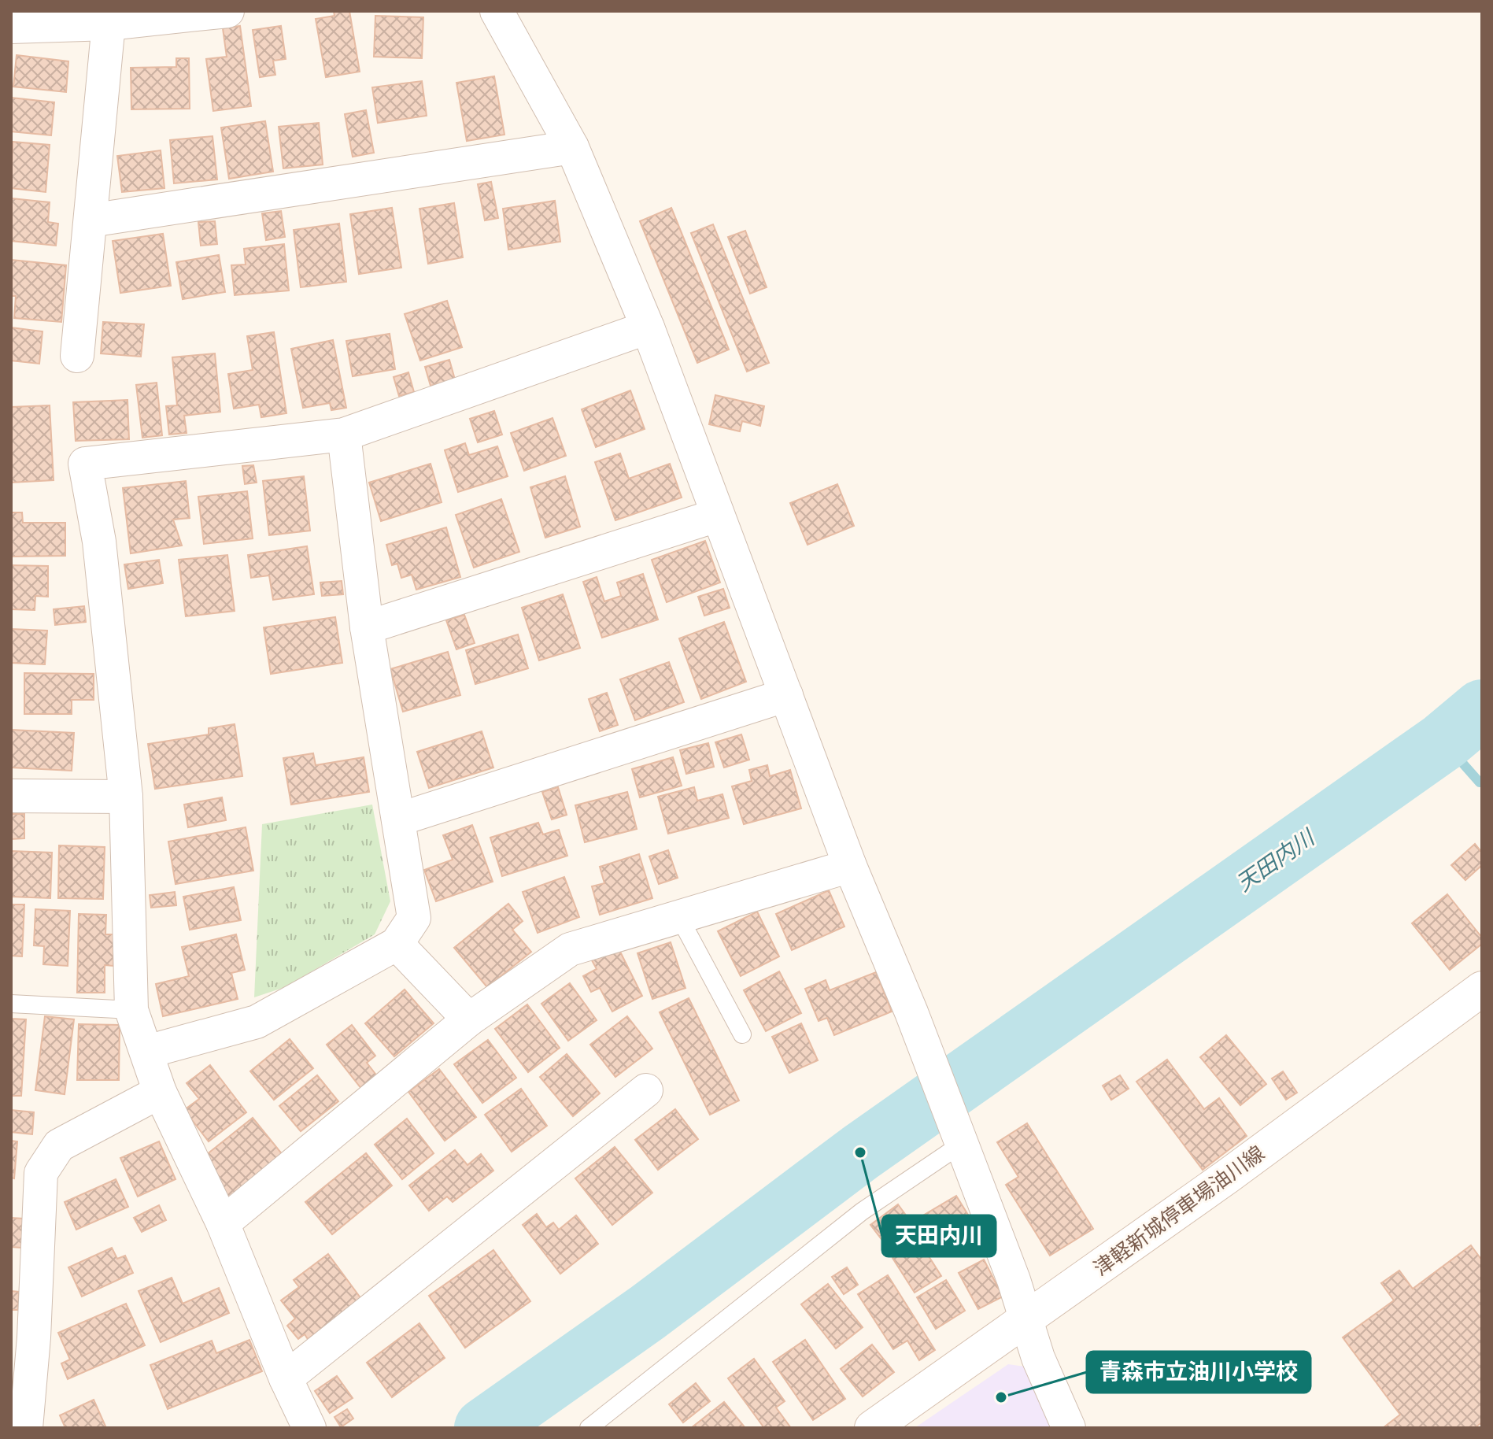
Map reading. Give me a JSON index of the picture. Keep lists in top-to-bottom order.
{
  "streets": {
    "main road": ["津軽新城停車場油川線"]
  },
  "water": ["天田内川"],
  "places": ["天田内川", "青森市立油川小学校"]
}
